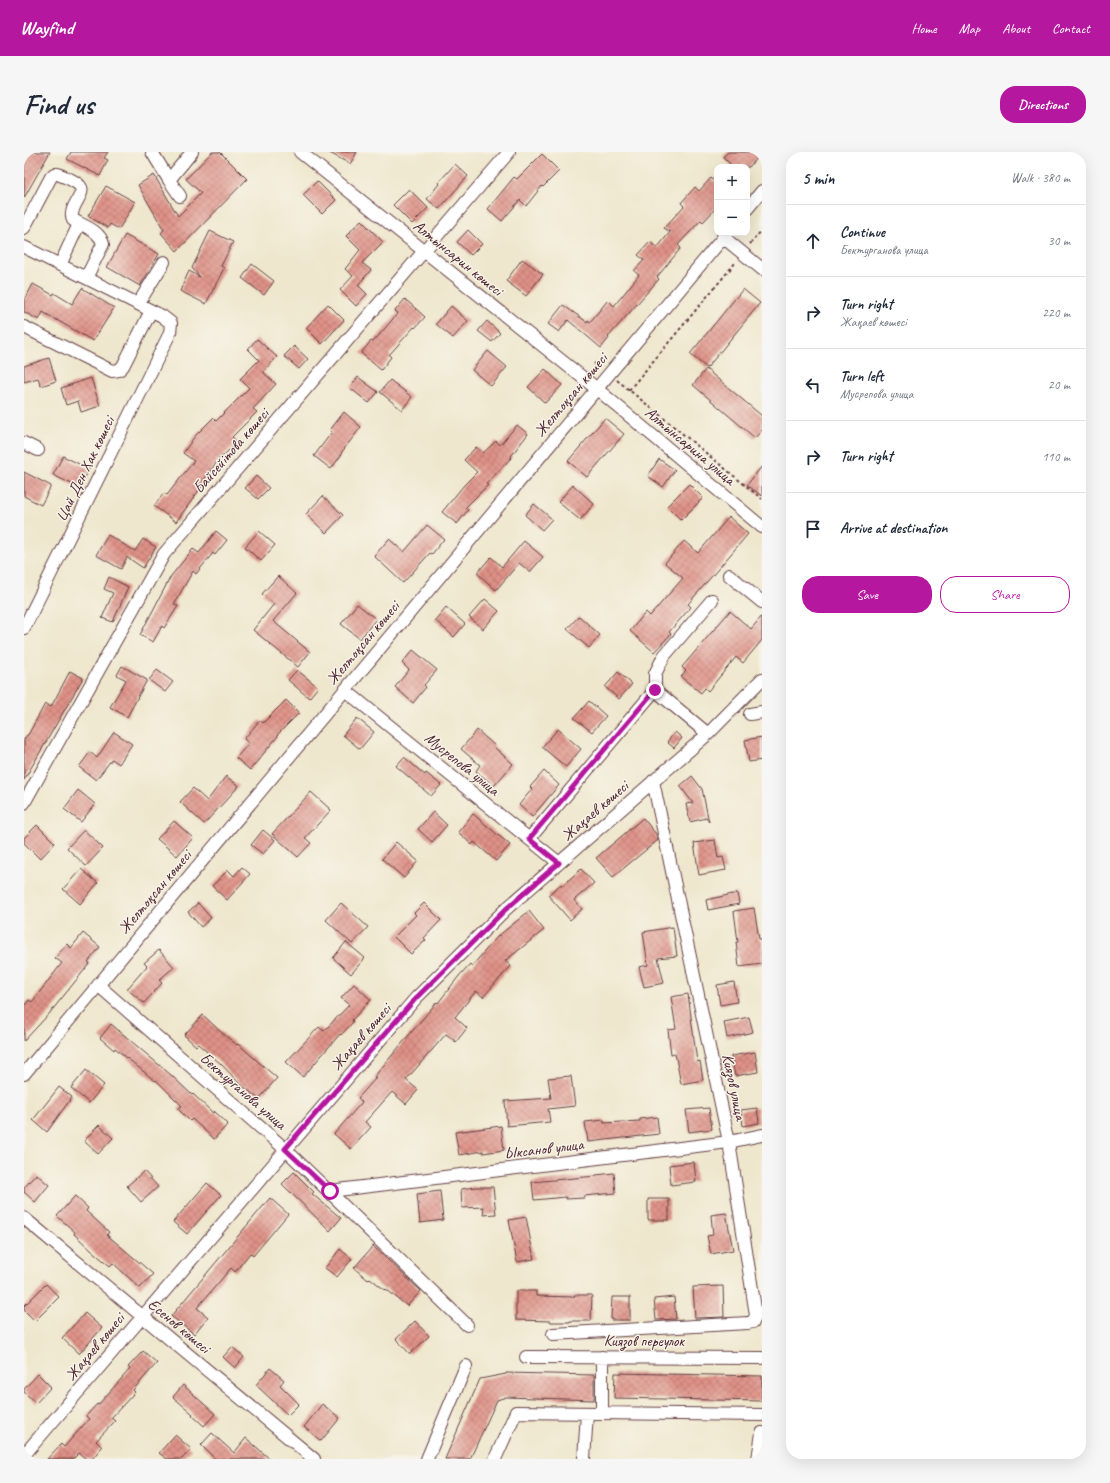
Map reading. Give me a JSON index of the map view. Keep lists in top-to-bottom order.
{
  "streets": {
    "street": [
      "Алтынсарин көшесі",
      "Желтоқсан көшесі",
      "Алтынсарина улица",
      "Байсейітова көшесі",
      "Цай Ден Хак көшесі",
      "Мусрепова улица",
      "Жақаев көшесі",
      "Киязов улица",
      "Бектурганова улица",
      "Ыксанов улица",
      "Есенов көшесі",
      "Киязов переулок"
    ]
  },
  "crossings": [
    ["Алтынсарин көшесі", "Желтоқсан көшесі"],
    ["Алтынсарин көшесі", "Алтынсарина улица"],
    ["Алтынсарин көшесі", "Байсейітова көшесі"],
    ["Желтоқсан көшесі", "Алтынсарина улица"],
    ["Желтоқсан көшесі", "Мусрепова улица"],
    ["Желтоқсан көшесі", "Бектурганова улица"],
    ["Мусрепова улица", "Жақаев көшесі"],
    ["Жақаев көшесі", "Киязов улица"],
    ["Жақаев көшесі", "Бектурганова улица"],
    ["Жақаев көшесі", "Есенов көшесі"],
    ["Киязов улица", "Ыксанов улица"],
    ["Бектурганова улица", "Ыксанов улица"]
  ],
  "page": {
    "header": "Wayfind",
    "nav": [
      "Home",
      "Map",
      "About",
      "Contact"
    ],
    "buttons": [
      "Directions",
      ["Save", "Share"]
    ],
    "title": "Find us",
    "heading": ["5 min", "Walk · 380 m"],
    "map_buttons": ["+", "−"],
    "list": [
      ["Continue", "Бектурганова улица", "30 m"],
      ["Turn right", "Жақаев көшесі", "220 m"],
      ["Turn left", "Мусрепова улица", "20 m"],
      ["Turn right", "110 m"],
      "Arrive at destination"
    ]
  }
}
